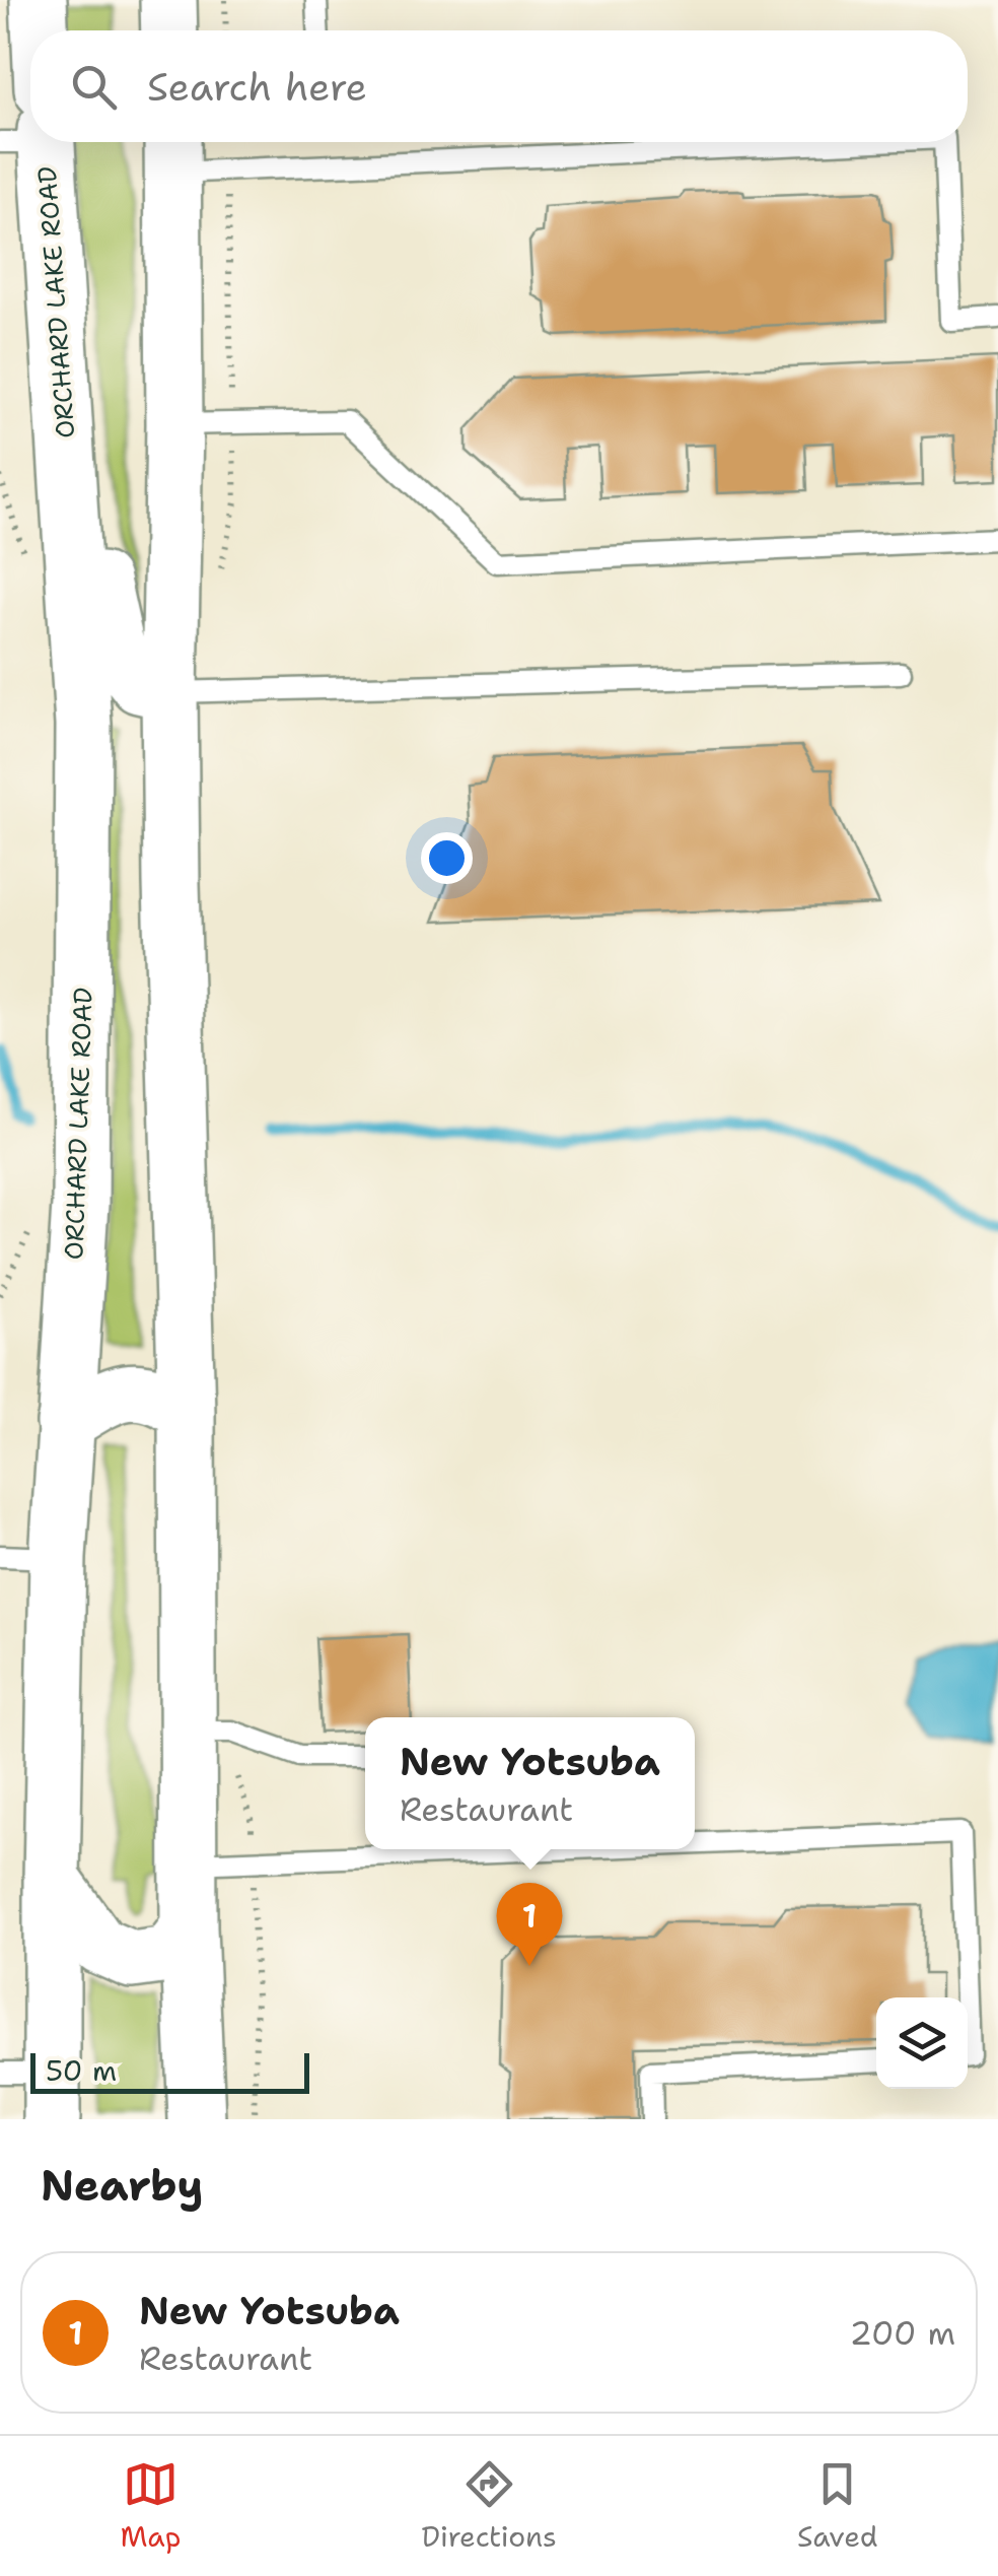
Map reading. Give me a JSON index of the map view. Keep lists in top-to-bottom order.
{
  "streets": {
    "main road": ["ORCHARD LAKE ROAD"]
  },
  "scale_bar": "50 m",
  "page": {
    "search": "Search here",
    "popup": ["New Yotsuba", "Restaurant"],
    "pins": "1",
    "scale": "50 m",
    "heading": "Nearby",
    "list": [
      {
        "mark": "1",
        "name": "New Yotsuba",
        "note": "Restaurant",
        "value": "200 m"
      }
    ],
    "nav": ["Map", "Directions", "Saved"]
  }
}
